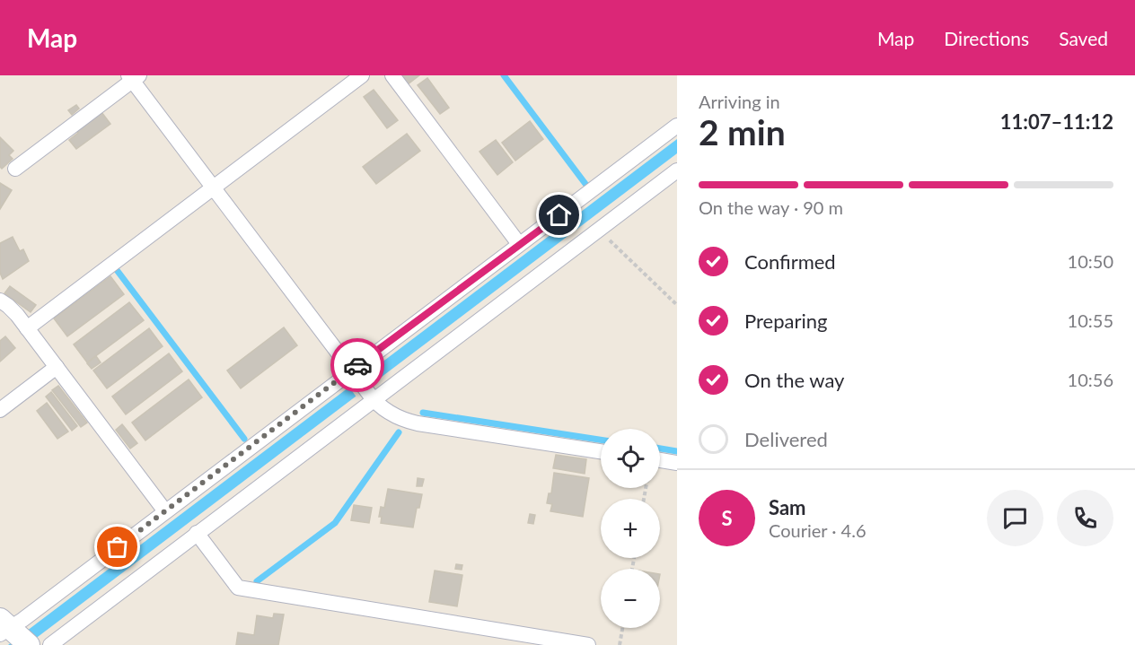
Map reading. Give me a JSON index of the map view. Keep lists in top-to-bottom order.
{
  "page": {
    "header": "Map",
    "nav": ["Map", "Directions", "Saved"],
    "heading": ["2 min", "Arriving in", "11:07–11:12"],
    "panel": ["Sam", "Courier · 4.6"],
    "bar": "On the way · 90 m",
    "list": [
      ["Confirmed", "10:50"],
      ["Preparing", "10:55"],
      ["On the way", "10:56"],
      "Delivered"
    ],
    "map_buttons": ["+", "−"],
    "round": "S"
  }
}
